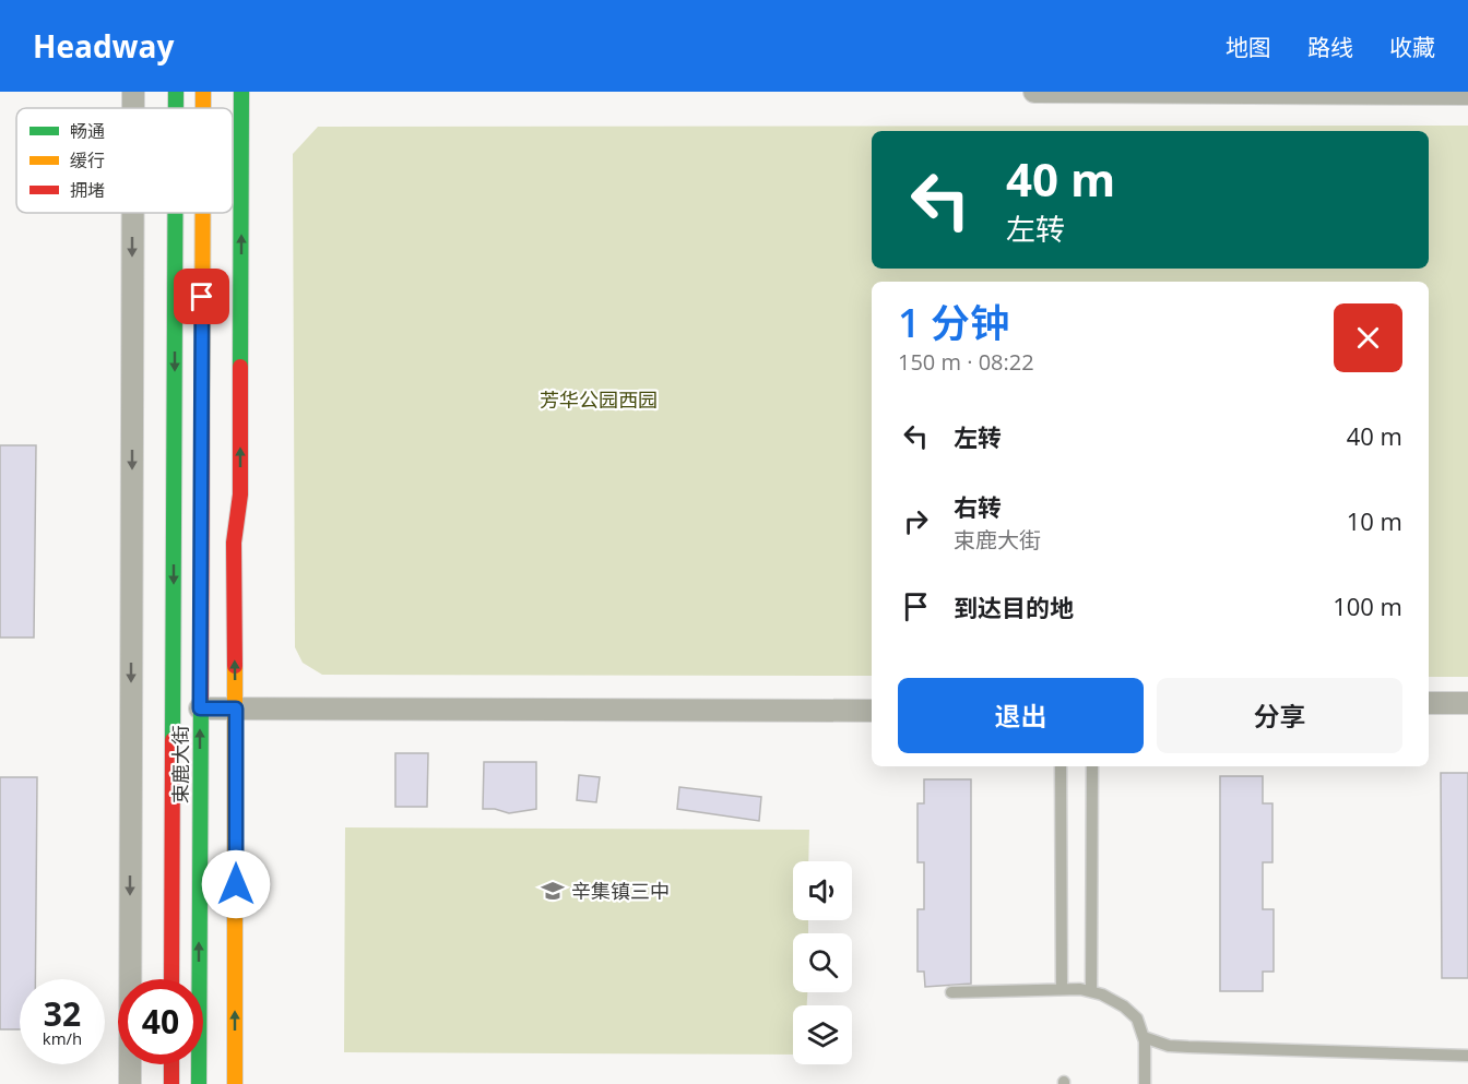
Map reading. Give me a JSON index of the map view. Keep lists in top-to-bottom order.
{
  "streets": {
    "main road": ["束鹿大街"]
  },
  "parks": ["芳华公园西园"],
  "places": {
    "school or university": ["辛集镇三中"]
  },
  "legend": ["畅通", "缓行", "拥堵"],
  "page": {
    "header": "Headway",
    "nav": ["地图", "路线", "收藏"],
    "turn": ["40 m", "左转"],
    "heading": ["1 分钟", "150 m · 08:22"],
    "list": [
      {
        "name": "左转",
        "value": "40 m"
      },
      {
        "name": "右转",
        "note": "束鹿大街",
        "value": "10 m"
      },
      {
        "name": "到达目的地",
        "value": "100 m"
      }
    ],
    "buttons": ["退出", "分享"],
    "speed": "32 km/h",
    "limit": "40"
  }
}
